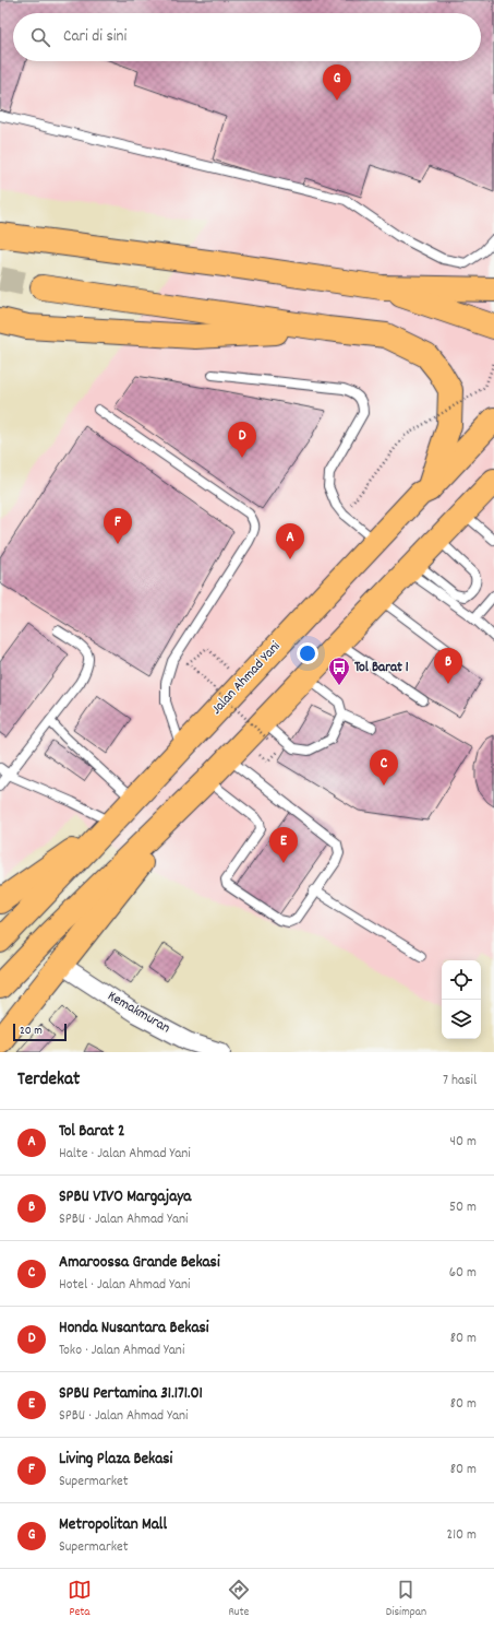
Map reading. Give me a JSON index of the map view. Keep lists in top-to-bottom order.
{
  "streets": {
    "highway": ["Jalan Ahmad Yani"],
    "street": ["Kemakmuran"]
  },
  "places": {
    "bus stop": ["Tol Barat 1"]
  },
  "scale_bar": "20 m",
  "page": {
    "search": "Cari di sini",
    "pins": [
      "G",
      "D",
      "F",
      "A",
      "B",
      "C",
      "E"
    ],
    "scale": "20 m",
    "heading": ["Terdekat", "7 hasil"],
    "list": [
      {
        "mark": "A",
        "name": "Tol Barat 2",
        "note": "Halte · Jalan Ahmad Yani",
        "value": "40 m"
      },
      {
        "mark": "B",
        "name": "SPBU VIVO Margajaya",
        "note": "SPBU · Jalan Ahmad Yani",
        "value": "50 m"
      },
      {
        "mark": "C",
        "name": "Amaroossa Grande Bekasi",
        "note": "Hotel · Jalan Ahmad Yani",
        "value": "60 m"
      },
      {
        "mark": "D",
        "name": "Honda Nusantara Bekasi",
        "note": "Toko · Jalan Ahmad Yani",
        "value": "80 m"
      },
      {
        "mark": "E",
        "name": "SPBU Pertamina 31.171.01",
        "note": "SPBU · Jalan Ahmad Yani",
        "value": "80 m"
      },
      {
        "mark": "F",
        "name": "Living Plaza Bekasi",
        "note": "Supermarket",
        "value": "80 m"
      },
      {
        "mark": "G",
        "name": "Metropolitan Mall",
        "note": "Supermarket",
        "value": "210 m"
      }
    ],
    "nav": ["Peta", "Rute", "Disimpan"]
  }
}
